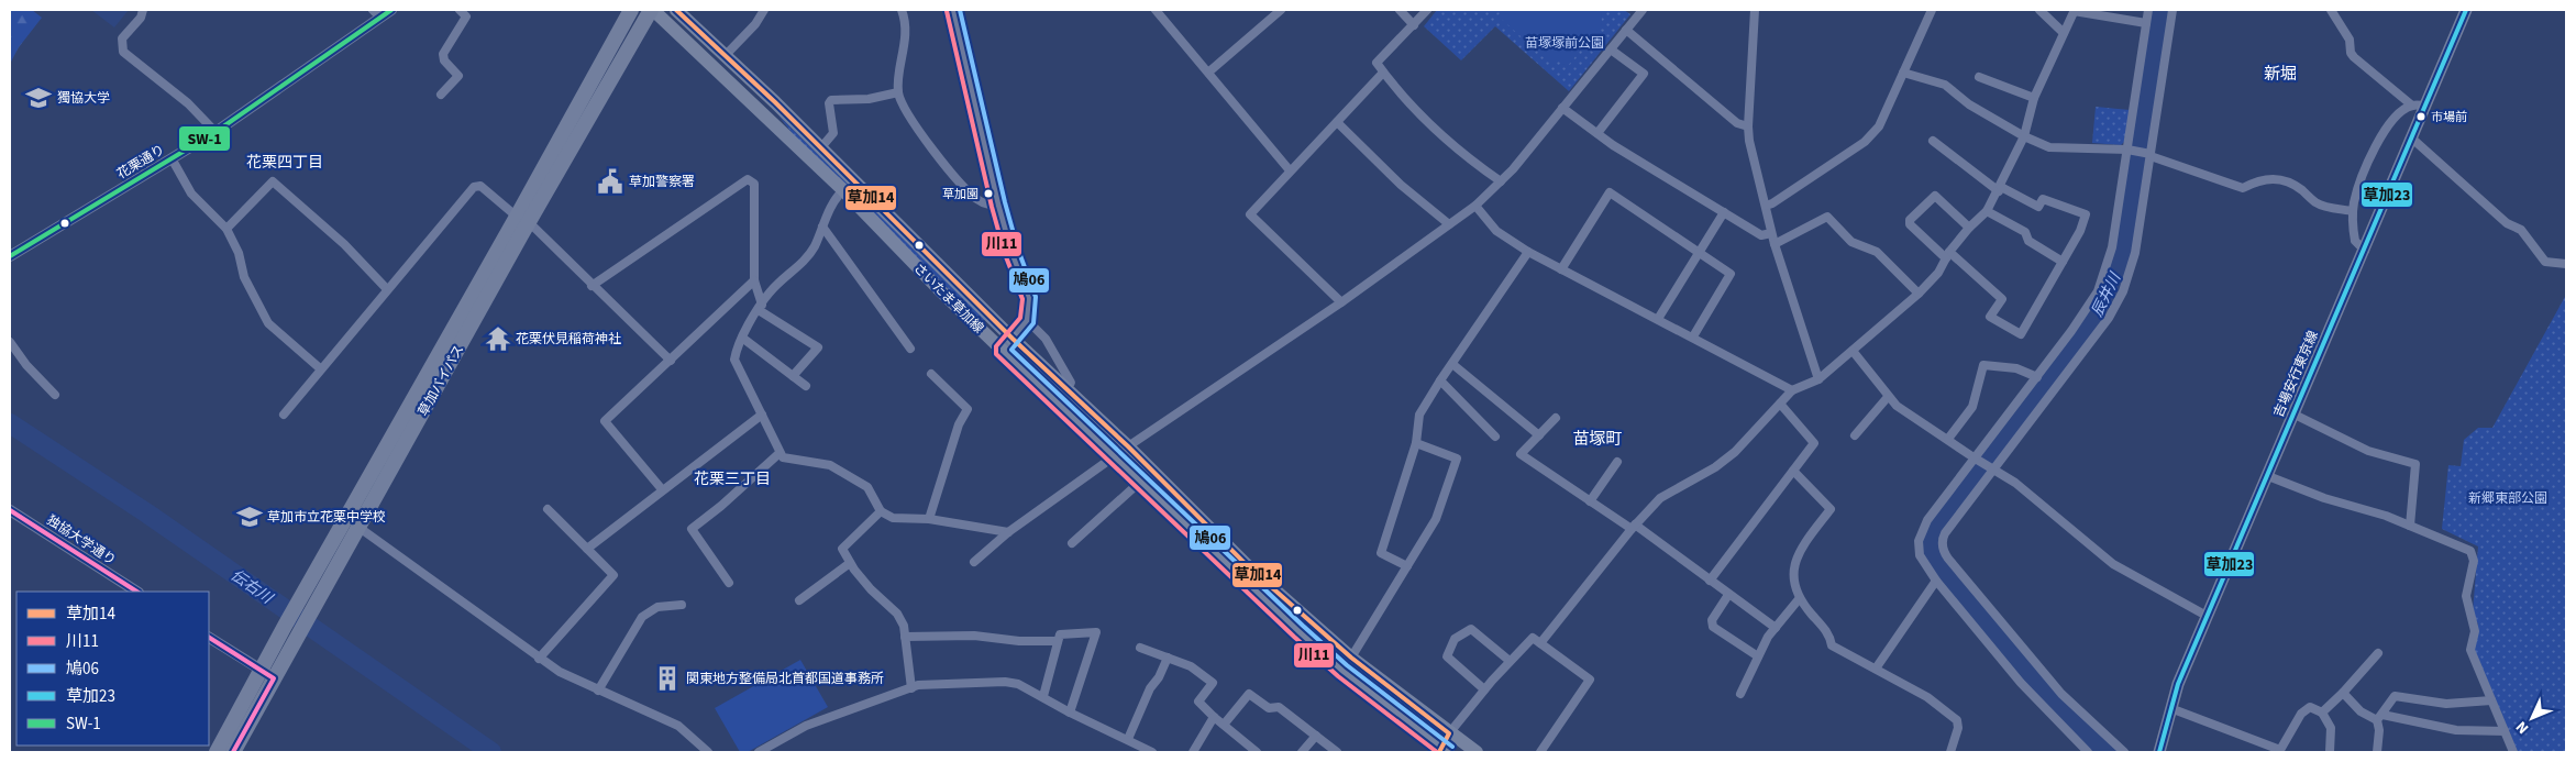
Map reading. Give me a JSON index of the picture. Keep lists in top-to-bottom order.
{
  "streets": {
    "highway": ["草加バイパス"],
    "main road": ["さいたま草加線", "吉場安行東京線"],
    "street": ["花栗通り", "独協大学通り"]
  },
  "crossings": [
    ["さいたま草加線", "草加バイパス"]
  ],
  "districts": [
    "新堀",
    "花栗四丁目",
    "苗塚町",
    "花栗三丁目"
  ],
  "water": ["辰井川", "伝右川"],
  "parks": ["苗塚塚前公園", "新郷東部公園"],
  "places": {
    "school or university": ["獨協大学", "草加市立花栗中学校"],
    "other": ["市場前", "草加園"],
    "public building": ["草加警察署"],
    "temple": ["花栗伏見稲荷神社"],
    "building": ["関東地方整備局北首都国道事務所"]
  },
  "lines": [
    "transit line 草加14",
    "transit line 鳩06",
    "transit line 草加23",
    "transit line SW-1",
    "transit line 川11"
  ],
  "legend": [
    "草加14",
    "川11",
    "鳩06",
    "草加23",
    "SW-1"
  ],
  "north": "bottom left"
}
